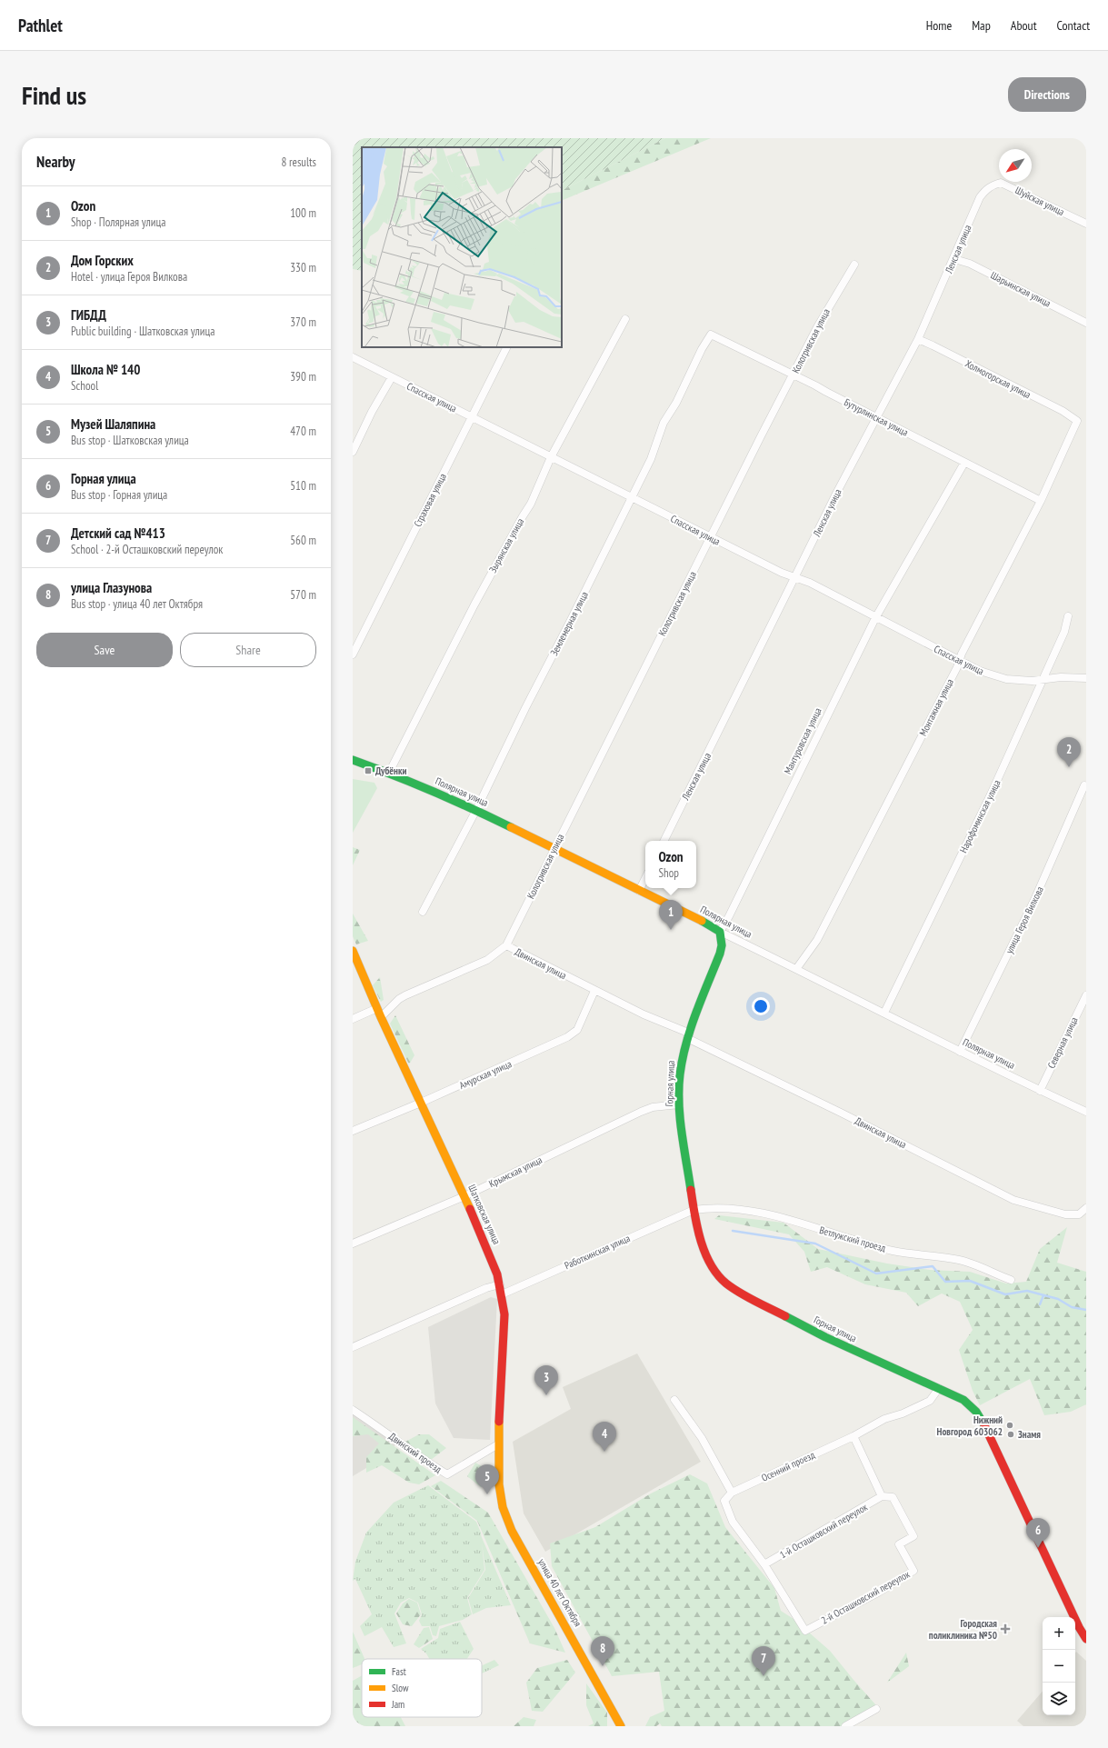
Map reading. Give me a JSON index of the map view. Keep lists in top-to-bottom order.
{
  "streets": {
    "main road": [
      "Полярная улица",
      "Горная улица",
      "Шатковская улица",
      "улица 40 лет Октября"
    ],
    "street": [
      "Шуйская улица",
      "Ленская улица",
      "Шарьинская улица",
      "Кологривская улица",
      "Холмогорская улица",
      "Спасская улица",
      "Бутурлинская улица",
      "Страховая улица",
      "Зырянская улица",
      "Землемерная улица",
      "Монтажная улица",
      "Мантуровская улица",
      "Нарофоминская улица",
      "улица Героя Вилкова",
      "Двинская улица",
      "Северная улица",
      "Амурская улица",
      "Крымская улица",
      "Ветлужский проезд",
      "Работкинская улица",
      "Двинский проезд",
      "Осенний проезд",
      "1-й Осташковский переулок",
      "2-й Осташковский переулок"
    ]
  },
  "crossings": [
    ["Шуйская улица", "Ленская улица"],
    ["Ленская улица", "Шарьинская улица"],
    ["Ленская улица", "Холмогорская улица"],
    ["Ленская улица", "Спасская улица"],
    ["Ленская улица", "Бутурлинская улица"],
    ["Кологривская улица", "Спасская улица"],
    ["Кологривская улица", "Бутурлинская улица"],
    ["Кологривская улица", "Полярная улица"],
    ["Кологривская улица", "Двинская улица"],
    ["Холмогорская улица", "Монтажная улица"],
    ["Спасская улица", "Страховая улица"],
    ["Спасская улица", "Зырянская улица"],
    ["Спасская улица", "Землемерная улица"],
    ["Спасская улица", "Монтажная улица"],
    ["Спасская улица", "Мантуровская улица"],
    ["Спасская улица", "Нарофоминская улица"],
    ["Бутурлинская улица", "Землемерная улица"],
    ["Бутурлинская улица", "Монтажная улица"],
    ["Бутурлинская улица", "Мантуровская улица"],
    ["Зырянская улица", "Полярная улица"],
    ["Землемерная улица", "Полярная улица"],
    ["Монтажная улица", "Полярная улица"],
    ["Мантуровская улица", "Полярная улица"],
    ["Полярная улица", "Нарофоминская улица"],
    ["Полярная улица", "улица Героя Вилкова"],
    ["Полярная улица", "Северная улица"],
    ["Двинская улица", "Амурская улица"],
    ["Двинская улица", "Горная улица"],
    ["Двинская улица", "Шатковская улица"],
    ["Амурская улица", "Шатковская улица"],
    ["Горная улица", "Крымская улица"],
    ["Горная улица", "Ветлужский проезд"],
    ["Горная улица", "Работкинская улица"],
    ["Горная улица", "Осенний проезд"],
    ["Крымская улица", "Шатковская улица"],
    ["Шатковская улица", "Работкинская улица"],
    ["Шатковская улица", "Двинский проезд"],
    ["Шатковская улица", "улица 40 лет Октября"],
    ["Ветлужский проезд", "Работкинская улица"],
    ["1-й Осташковский переулок", "2-й Осташковский переулок"]
  ],
  "places": {
    "transit": ["Дубёнки"],
    "other": ["Нижний Новгород 603062", "Знамя"],
    "health": ["Городская поликлиника №50"]
  },
  "legend": ["Fast", "Slow", "Jam"],
  "north": "bottom left",
  "page": {
    "header": "Pathlet",
    "nav": [
      "Home",
      "Map",
      "About",
      "Contact"
    ],
    "buttons": [
      "Directions",
      ["Save", "Share"]
    ],
    "title": "Find us",
    "heading": ["Nearby", "8 results"],
    "list": [
      {
        "mark": "1",
        "name": "Ozon",
        "note": "Shop · Полярная улица",
        "value": "100 m"
      },
      {
        "mark": "2",
        "name": "Дом Горских",
        "note": "Hotel · улица Героя Вилкова",
        "value": "330 m"
      },
      {
        "mark": "3",
        "name": "ГИБДД",
        "note": "Public building · Шатковская улица",
        "value": "370 m"
      },
      {
        "mark": "4",
        "name": "Школа № 140",
        "note": "School",
        "value": "390 m"
      },
      {
        "mark": "5",
        "name": "Музей Шаляпина",
        "note": "Bus stop · Шатковская улица",
        "value": "470 m"
      },
      {
        "mark": "6",
        "name": "Горная улица",
        "note": "Bus stop · Горная улица",
        "value": "510 m"
      },
      {
        "mark": "7",
        "name": "Детский сад №413",
        "note": "School · 2-й Осташковский переулок",
        "value": "560 m"
      },
      {
        "mark": "8",
        "name": "улица Глазунова",
        "note": "Bus stop · улица 40 лет Октября",
        "value": "570 m"
      }
    ],
    "pins": [
      "2",
      "1",
      "3",
      "4",
      "5",
      "6",
      "8",
      "7"
    ],
    "popup": ["Ozon", "Shop"],
    "map_buttons": ["+", "−"]
  }
}
